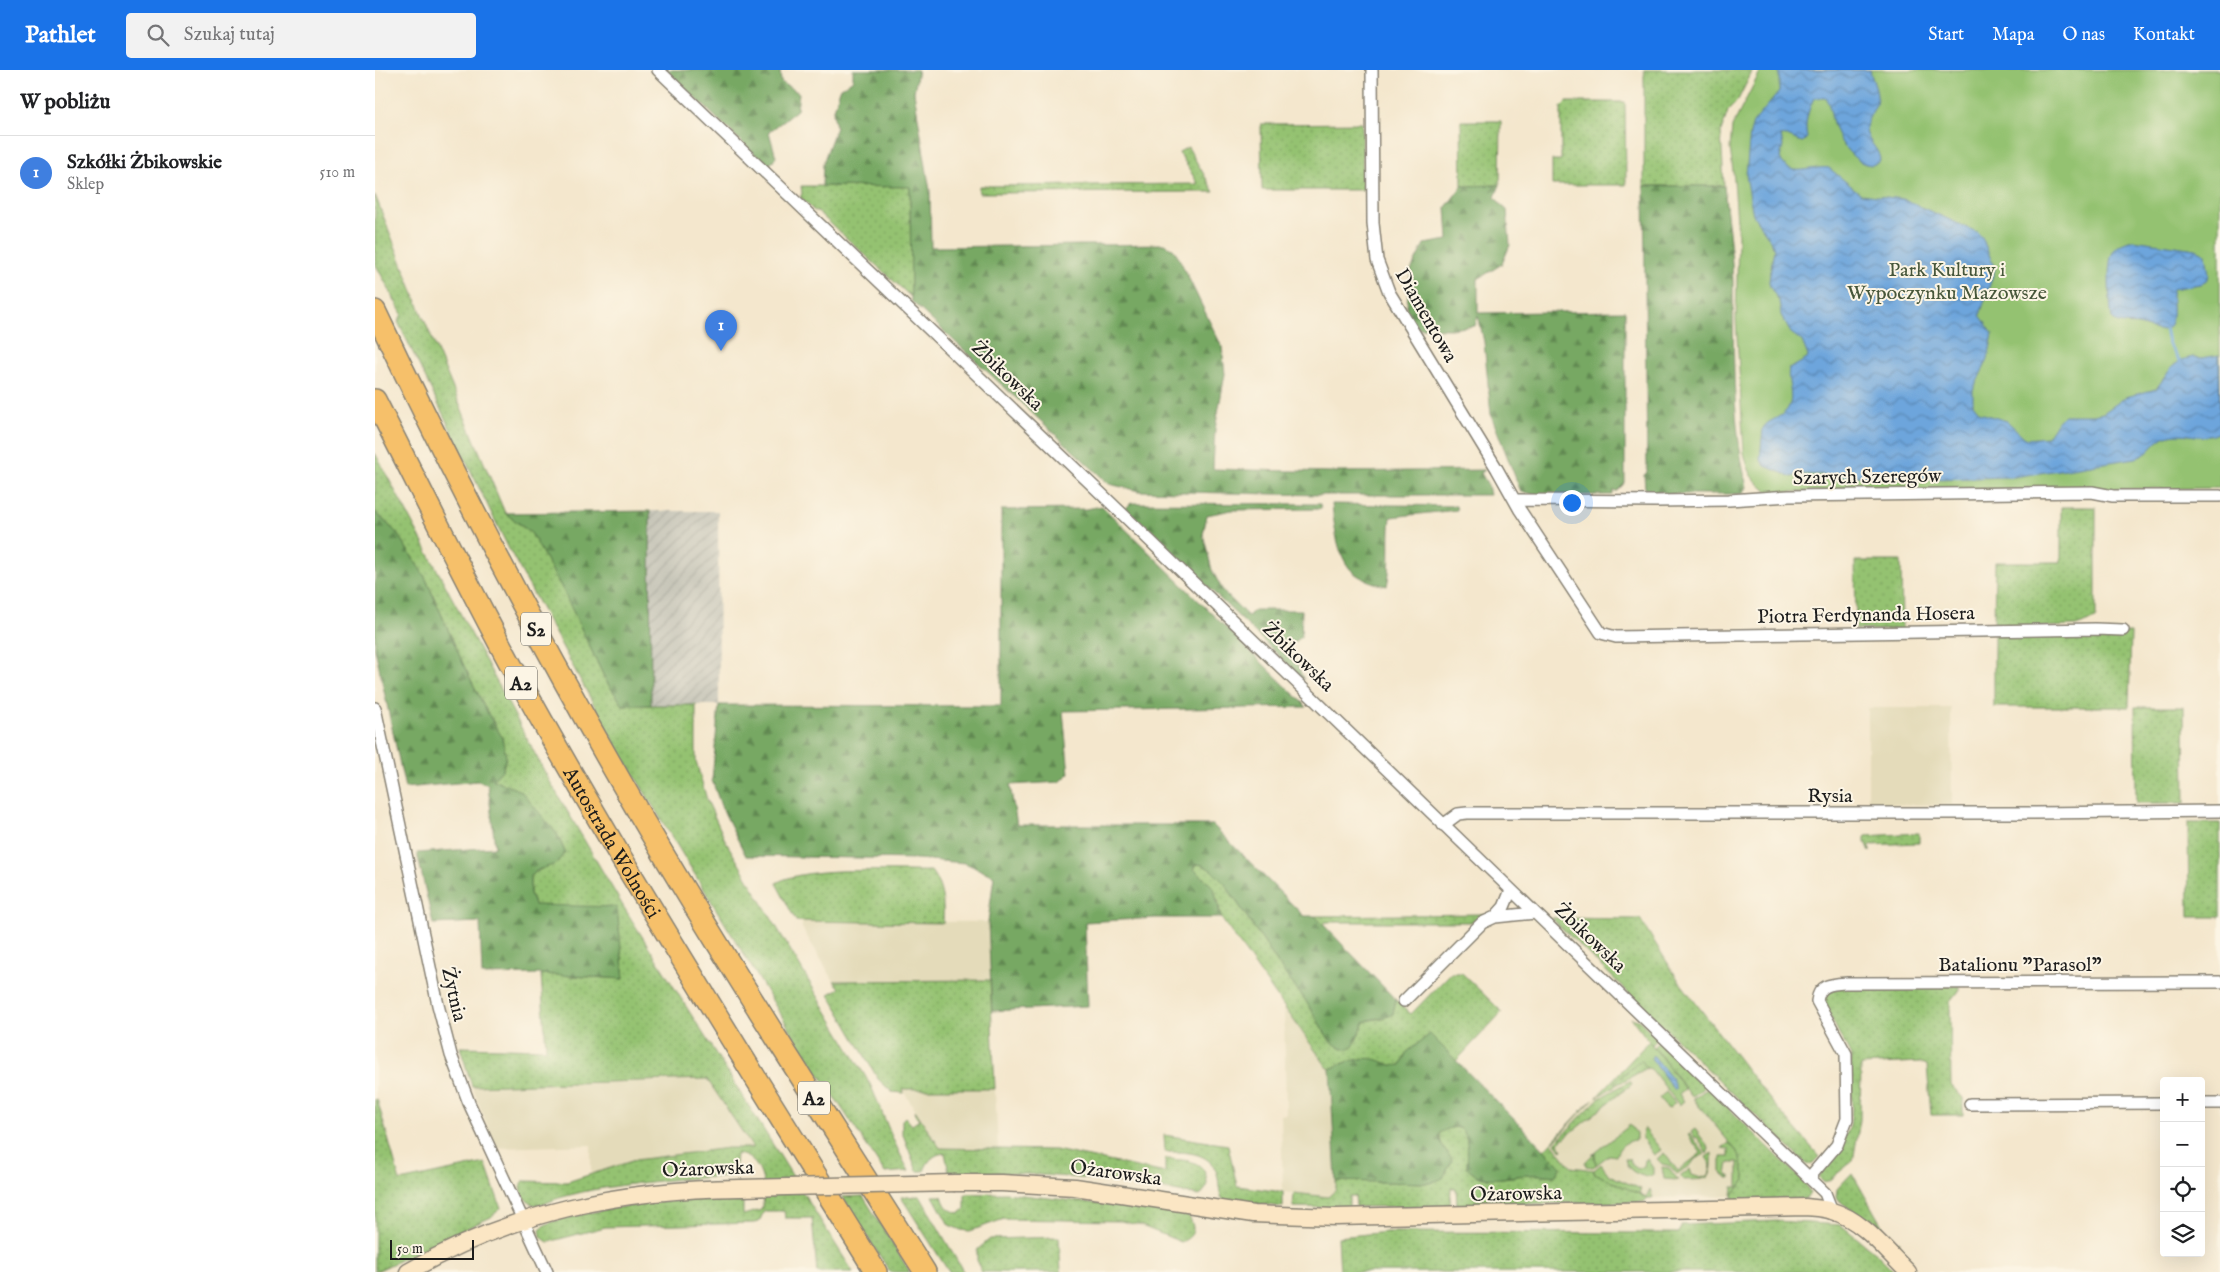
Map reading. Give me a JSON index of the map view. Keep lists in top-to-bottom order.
{
  "streets": {
    "highway": ["S2", "A2", "Autostrada Wolności"],
    "main road": ["Ożarowska"],
    "street": [
      "Diamentowa",
      "Żbikowska",
      "Szarych Szeregów",
      "Piotra Ferdynanda Hosera",
      "Rysia",
      "Batalionu \"Parasol\"",
      "Żytnia"
    ]
  },
  "crossings": [
    ["Diamentowa", "Szarych Szeregów"],
    ["Diamentowa", "Piotra Ferdynanda Hosera"],
    ["Żbikowska", "Rysia"],
    ["Żbikowska", "Batalionu \"Parasol\""],
    ["Żbikowska", "Ożarowska"],
    ["S2", "A2"],
    ["Żytnia", "Ożarowska"]
  ],
  "parks": ["Park Kultury i Wypoczynku Mazowsze"],
  "scale_bar": "50 m",
  "page": {
    "header": "Pathlet",
    "search": "Szukaj tutaj",
    "nav": [
      "Start",
      "Mapa",
      "O nas",
      "Kontakt"
    ],
    "heading": "W pobliżu",
    "list": [
      {
        "mark": "1",
        "name": "Szkółki Żbikowskie",
        "note": "Sklep",
        "value": "510 m"
      }
    ],
    "pins": "1",
    "map_buttons": ["+", "−"],
    "scale": "50 m"
  }
}
